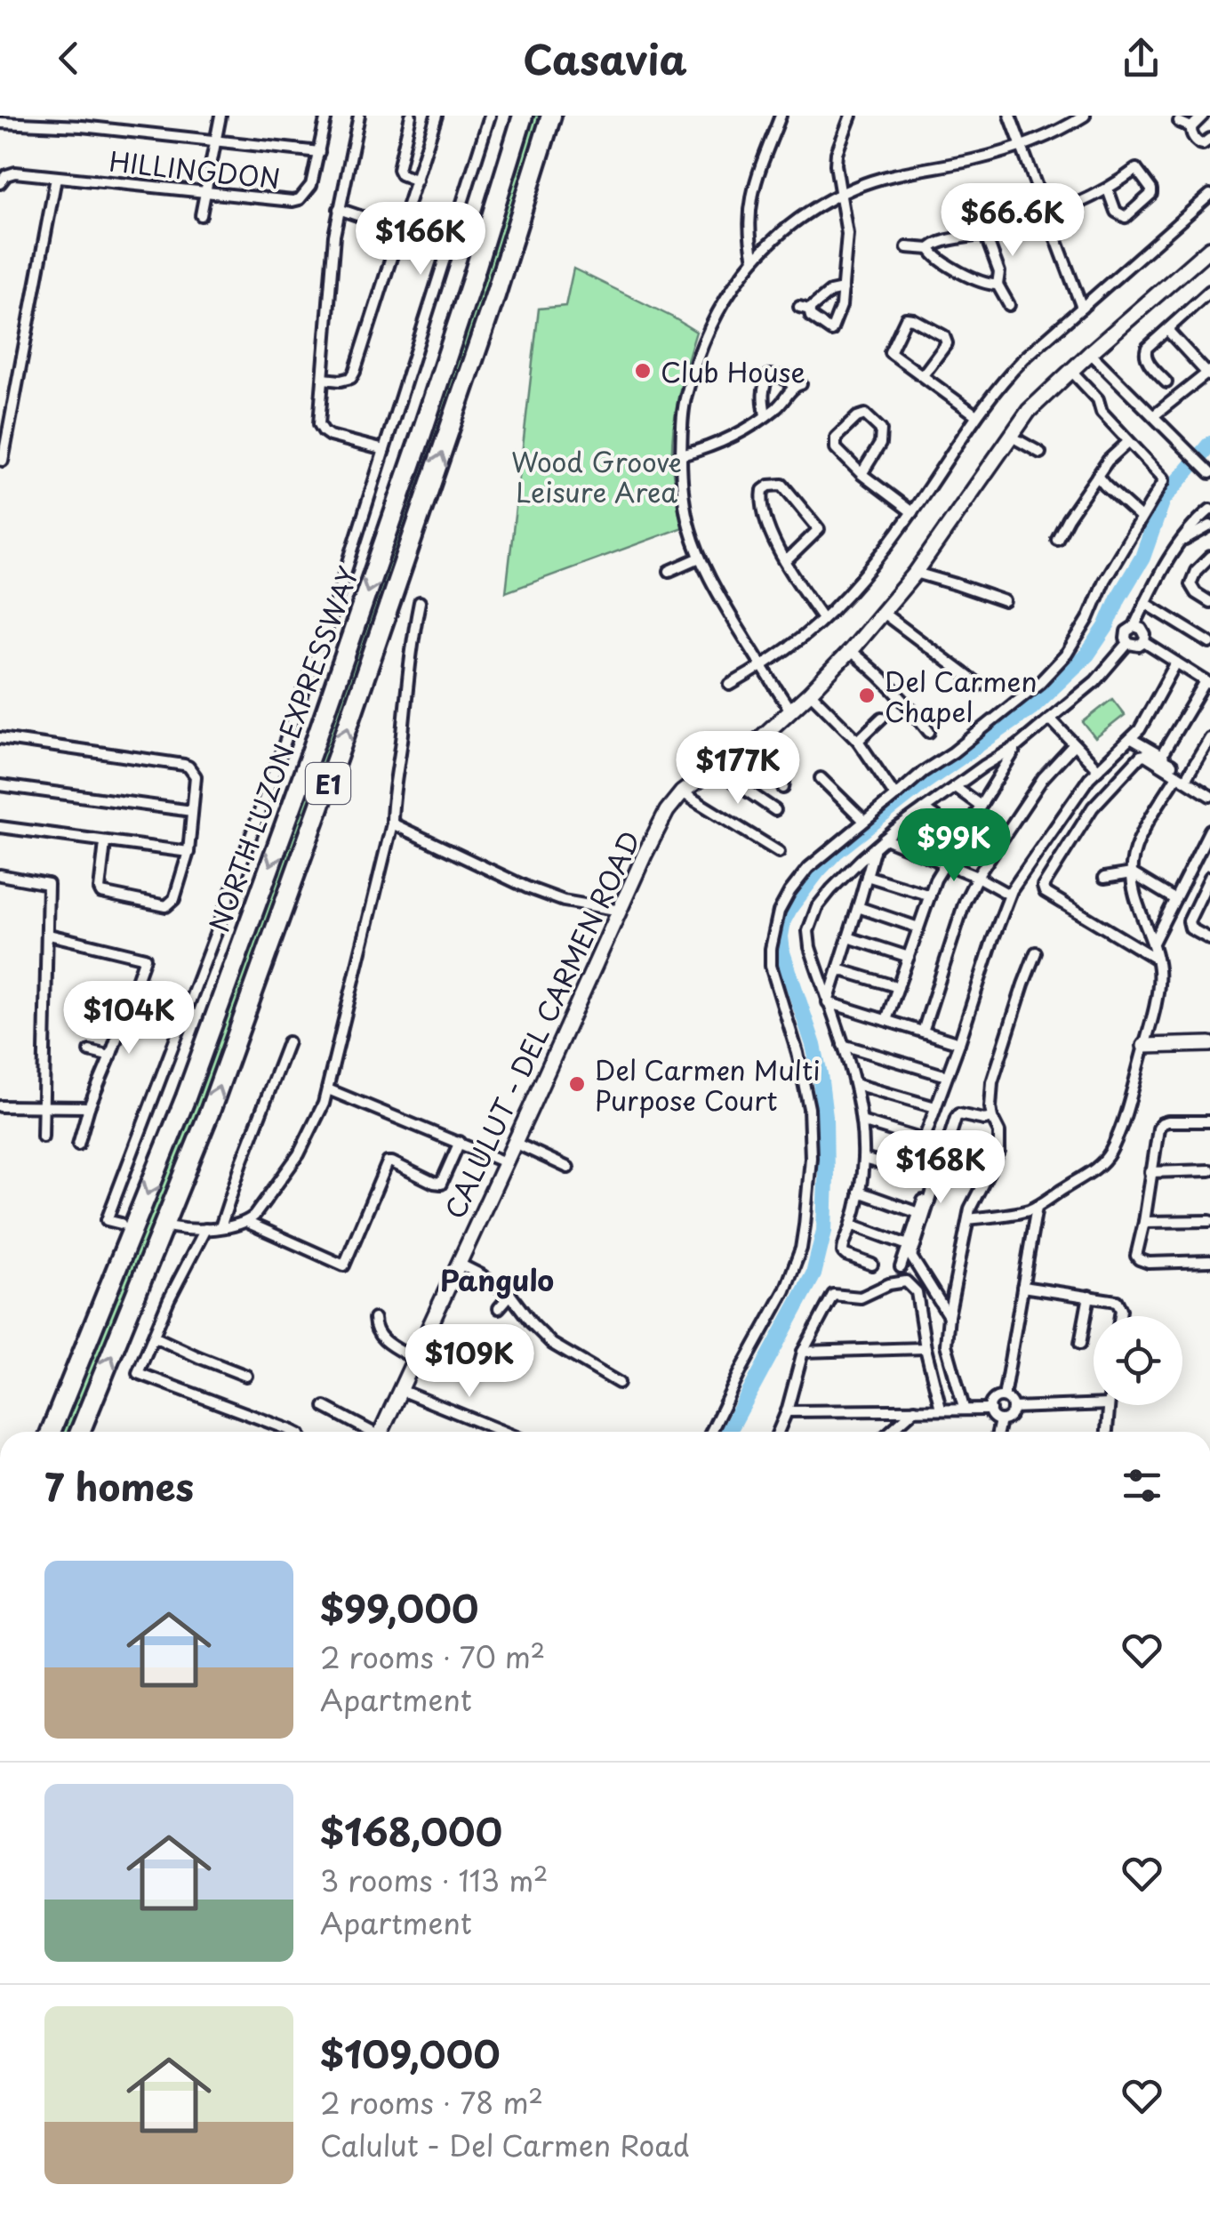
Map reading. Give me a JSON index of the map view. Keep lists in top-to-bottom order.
{
  "streets": {
    "highway": ["NORTH LUZON EXPRESSWAY", "E1"],
    "main road": ["CALULUT - DEL CARMEN ROAD"],
    "street": ["HILLINGDON"]
  },
  "districts": ["Pangulo"],
  "parks": ["Wood Groove Leisure Area"],
  "places": ["Club House", "Del Carmen Chapel", "Del Carmen Multi Purpose Court"],
  "page": {
    "header": "Casavia",
    "price": [
      "$66.6K",
      "$166K",
      "$177K",
      "$99K",
      "$104K",
      "$168K",
      "$109K"
    ],
    "heading": "7 homes",
    "list": [
      {
        "name": "$99,000",
        "note": "2 rooms · 70 m² · Apartment"
      },
      {
        "name": "$168,000",
        "note": "3 rooms · 113 m² · Apartment"
      },
      {
        "name": "$109,000",
        "note": "2 rooms · 78 m² · Calulut - Del Carmen Road"
      }
    ]
  }
}
